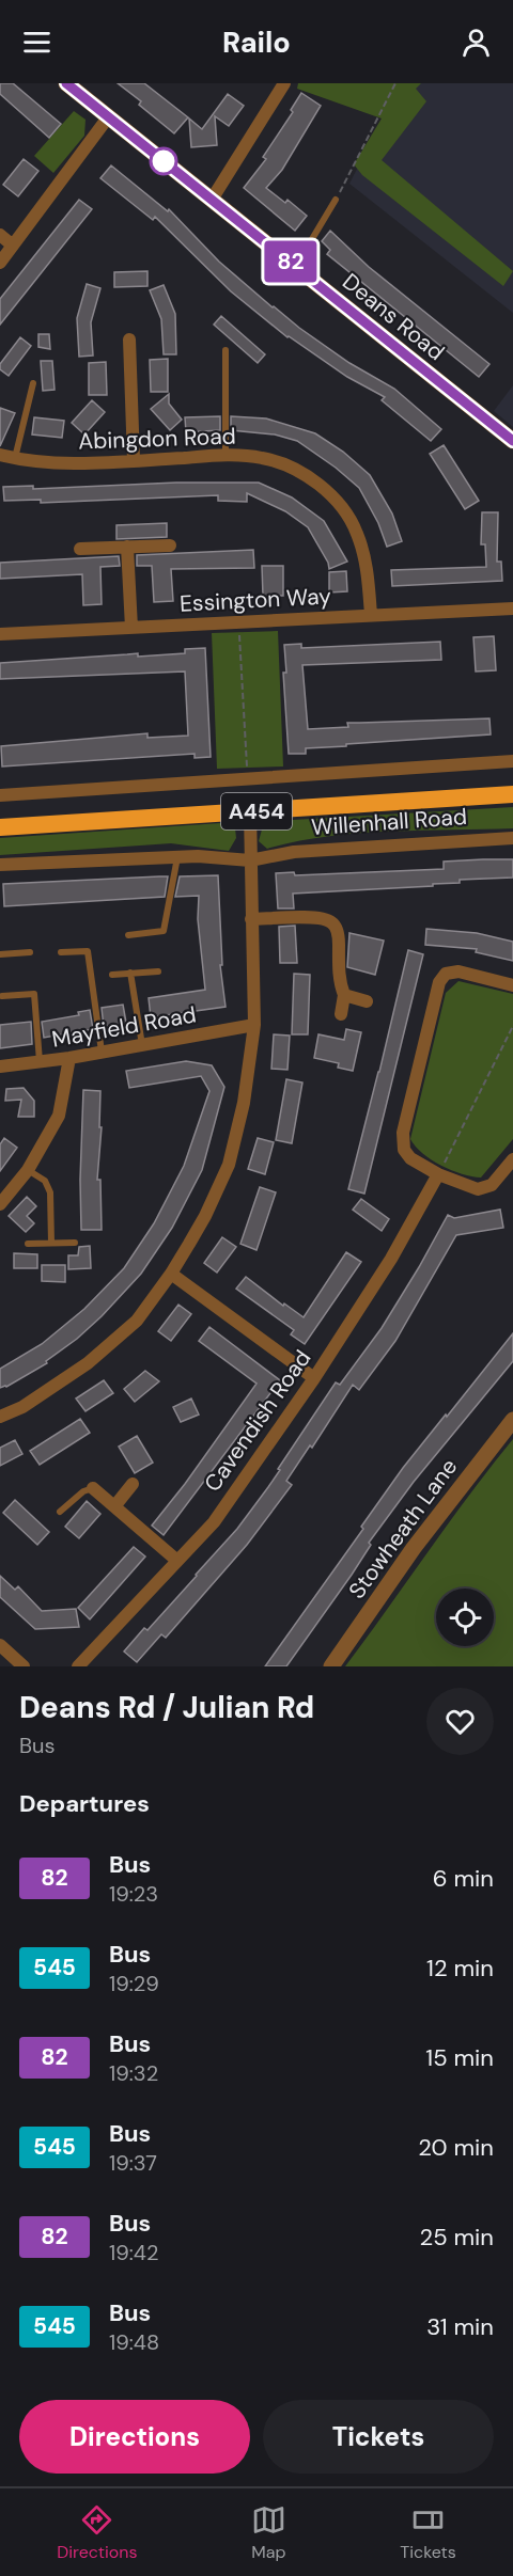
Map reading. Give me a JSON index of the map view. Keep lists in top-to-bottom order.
{
  "streets": {
    "highway": ["A454", "Willenhall Road"],
    "street": [
      "Deans Road",
      "Abingdon Road",
      "Essington Way",
      "Mayfield Road",
      "Cavendish Road",
      "Stowheath Lane"
    ]
  },
  "crossings": [
    ["Abingdon Road", "Essington Way"]
  ],
  "lines": ["bus line 82"],
  "page": {
    "header": "Railo",
    "on_map": "82",
    "heading": [
      ["Deans Rd / Julian Rd", "Bus"],
      "Departures"
    ],
    "list": [
      {
        "mark": "82",
        "name": "Bus",
        "note": "19:23",
        "value": "6 min"
      },
      {
        "mark": "545",
        "name": "Bus",
        "note": "19:29",
        "value": "12 min"
      },
      {
        "mark": "82",
        "name": "Bus",
        "note": "19:32",
        "value": "15 min"
      },
      {
        "mark": "545",
        "name": "Bus",
        "note": "19:37",
        "value": "20 min"
      },
      {
        "mark": "82",
        "name": "Bus",
        "note": "19:42",
        "value": "25 min"
      },
      {
        "mark": "545",
        "name": "Bus",
        "note": "19:48",
        "value": "31 min"
      }
    ],
    "buttons": ["Directions", "Tickets"],
    "tabs": ["Directions", "Map", "Tickets"]
  }
}
